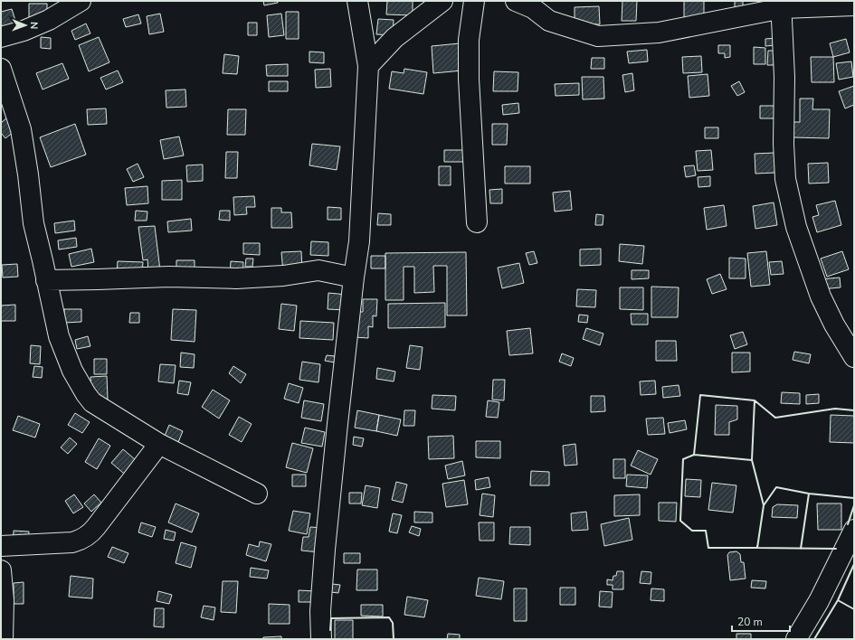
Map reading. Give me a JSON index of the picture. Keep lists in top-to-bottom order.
{
  "scale_bar": "20 m",
  "north": "right"
}
